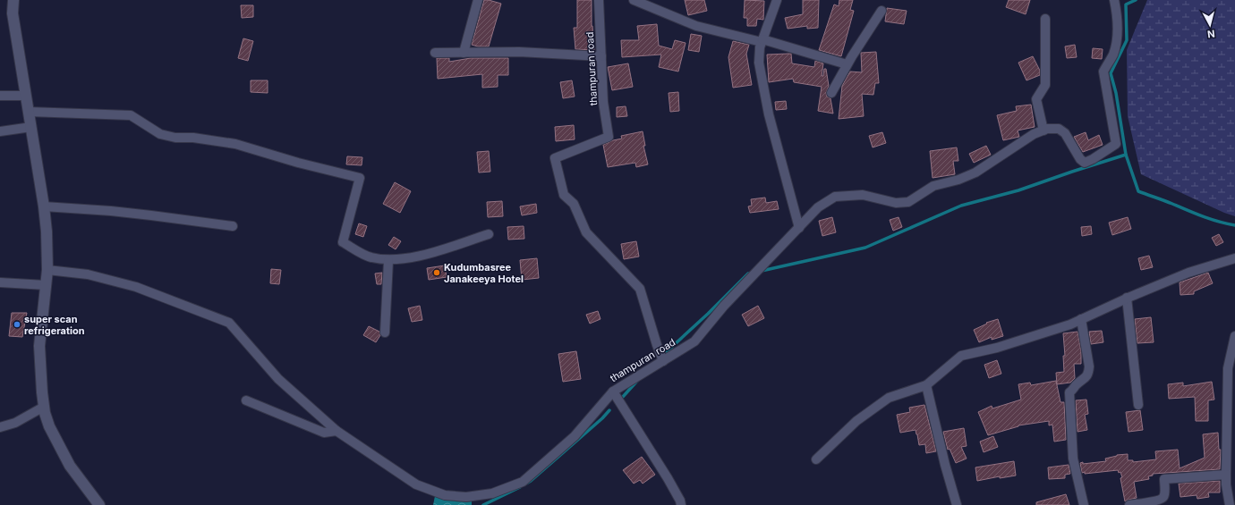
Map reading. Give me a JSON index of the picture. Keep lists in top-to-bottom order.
{
  "streets": {
    "street": ["thampuran road"]
  },
  "places": ["Kudumbasree Janakeeya Hotel", "super scan refrigeration"],
  "north": "bottom"
}
